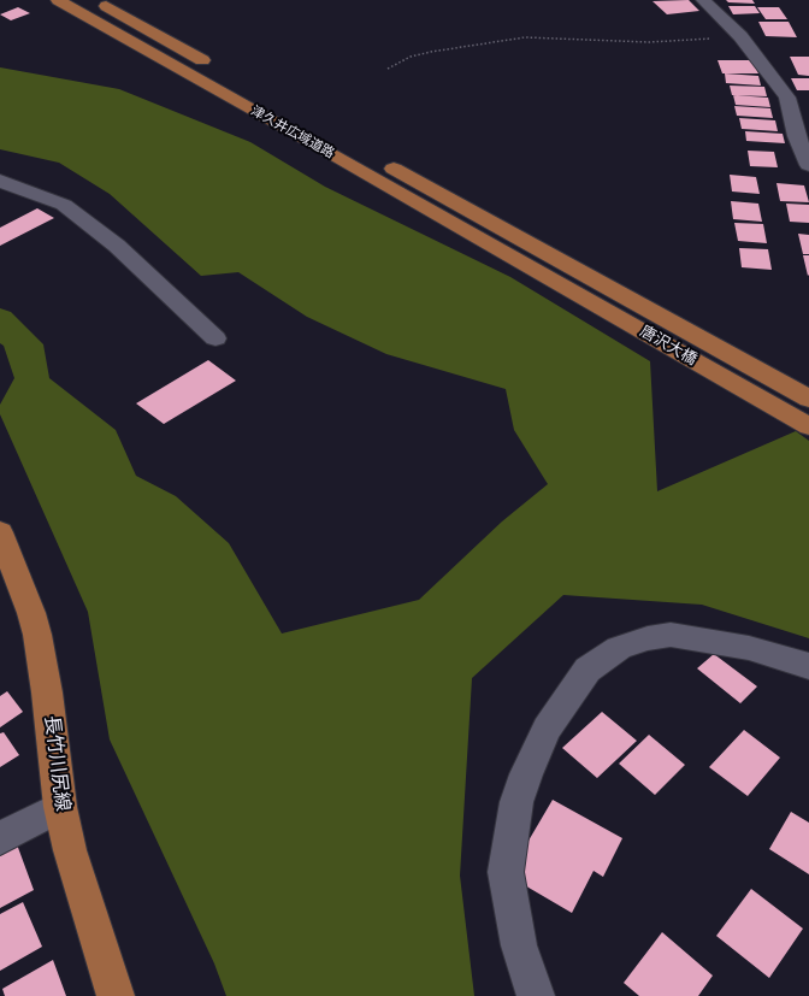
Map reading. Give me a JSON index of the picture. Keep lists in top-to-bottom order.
{
  "streets": {
    "main road": ["津久井広域道路", "唐沢大橋", "長竹川尻線"]
  },
  "crossings": [
    ["津久井広域道路", "唐沢大橋"]
  ]
}
